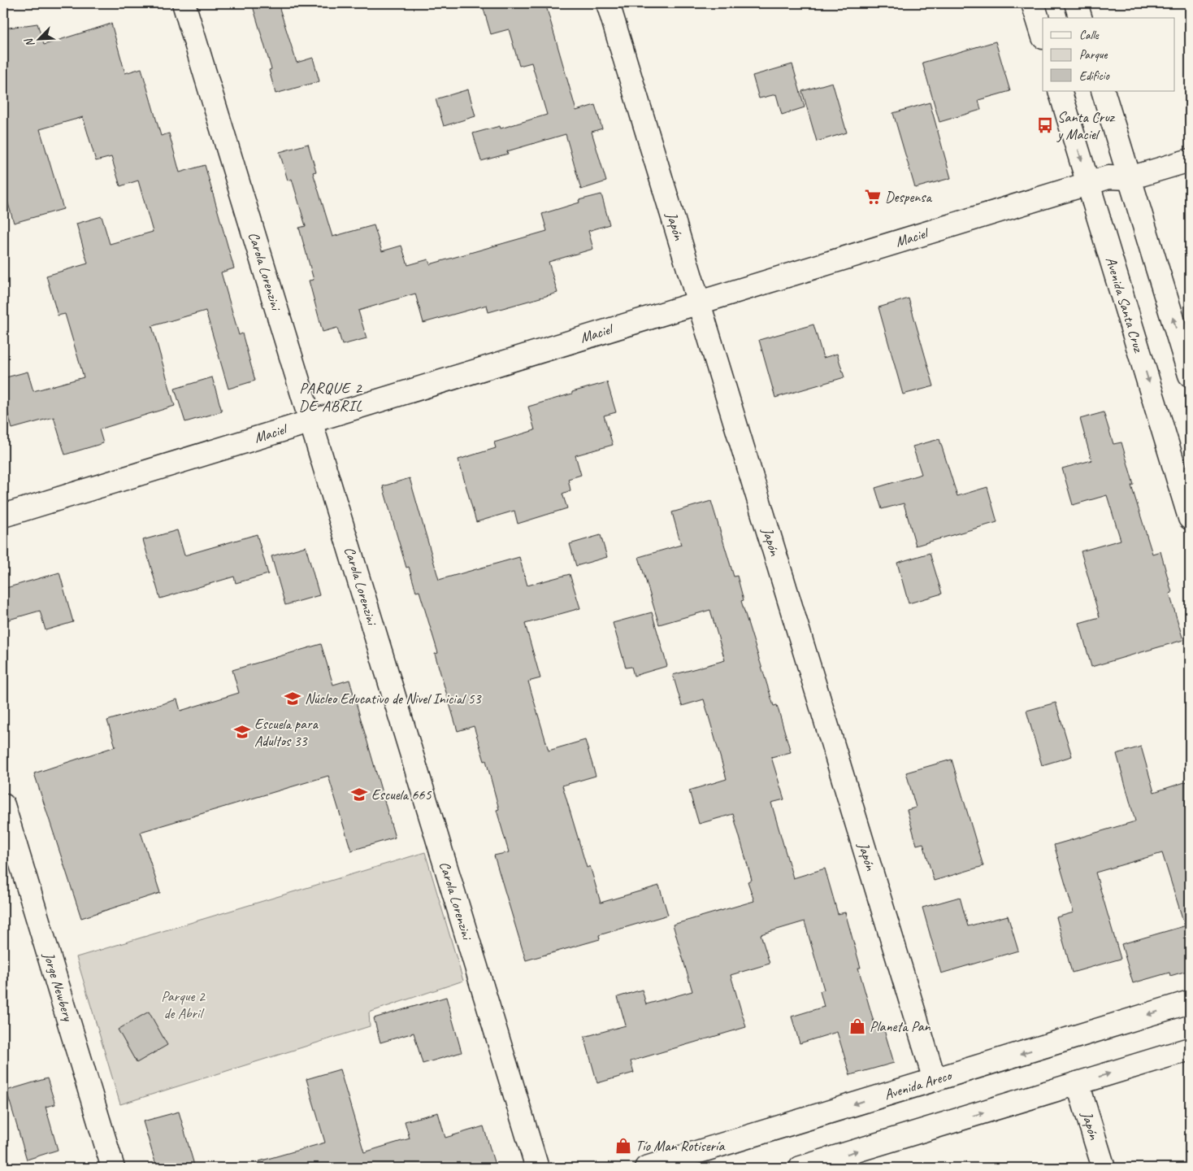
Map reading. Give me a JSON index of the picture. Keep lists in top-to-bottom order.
{
  "streets": {
    "street": [
      "Japón",
      "Maciel",
      "Carola Lorenzini",
      "Avenida Santa Cruz",
      "Jorge Newbery",
      "Avenida Areco"
    ]
  },
  "crossings": [
    ["Japón", "Maciel"],
    ["Japón", "Avenida Areco"],
    ["Maciel", "Carola Lorenzini"],
    ["Maciel", "Avenida Santa Cruz"]
  ],
  "districts": ["PARQUE 2 DE ABRIL"],
  "parks": ["Parque 2 de Abril"],
  "places": {
    "bus stop": ["Santa Cruz y Maciel"],
    "supermarket": ["Despensa"],
    "school or university": ["Núcleo Educativo de Nivel Inicial 53", "Escuela para Adultos 33", "Escuela 665"],
    "shop": ["Planeta Pan", "Tío Man Rotisería"]
  },
  "legend": ["Calle", "Parque", "Edificio"],
  "north": "bottom left"
}
